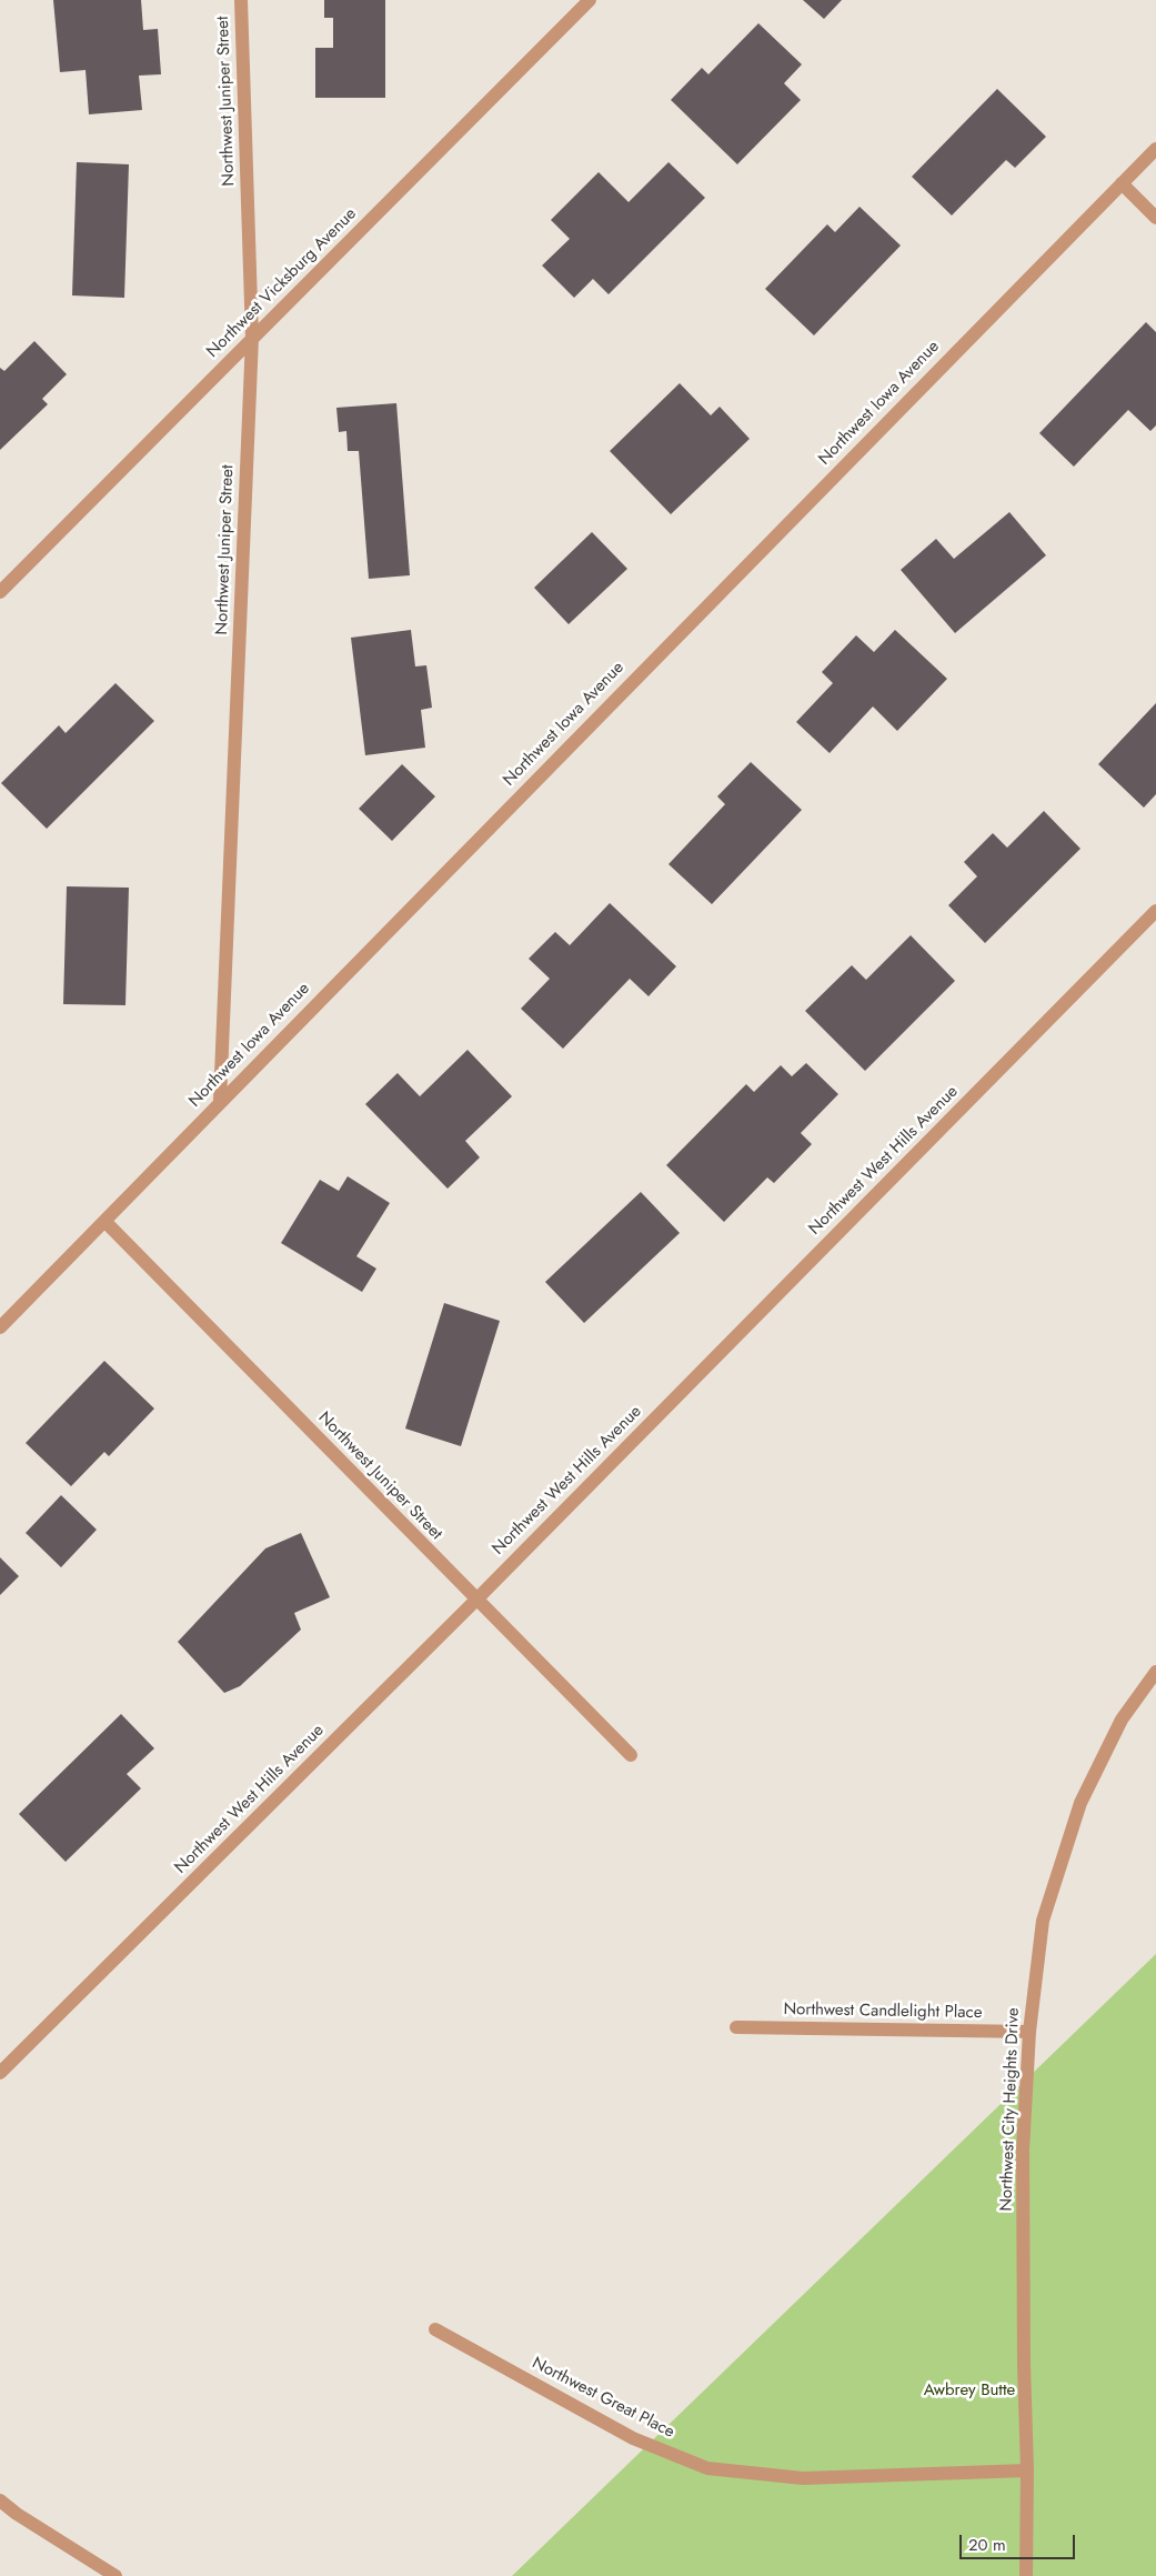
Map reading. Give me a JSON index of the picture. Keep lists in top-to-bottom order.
{
  "streets": {
    "street": [
      "Northwest Juniper Street",
      "Northwest Vicksburg Avenue",
      "Northwest Iowa Avenue",
      "Northwest West Hills Avenue",
      "Northwest Candlelight Place",
      "Northwest City Heights Drive",
      "Northwest Great Place"
    ]
  },
  "crossings": [
    ["Northwest Juniper Street", "Northwest Vicksburg Avenue"],
    ["Northwest Juniper Street", "Northwest Iowa Avenue"],
    ["Northwest Juniper Street", "Northwest West Hills Avenue"],
    ["Northwest Candlelight Place", "Northwest City Heights Drive"],
    ["Northwest City Heights Drive", "Northwest Great Place"]
  ],
  "parks": ["Awbrey Butte"],
  "scale_bar": "20 m"
}
